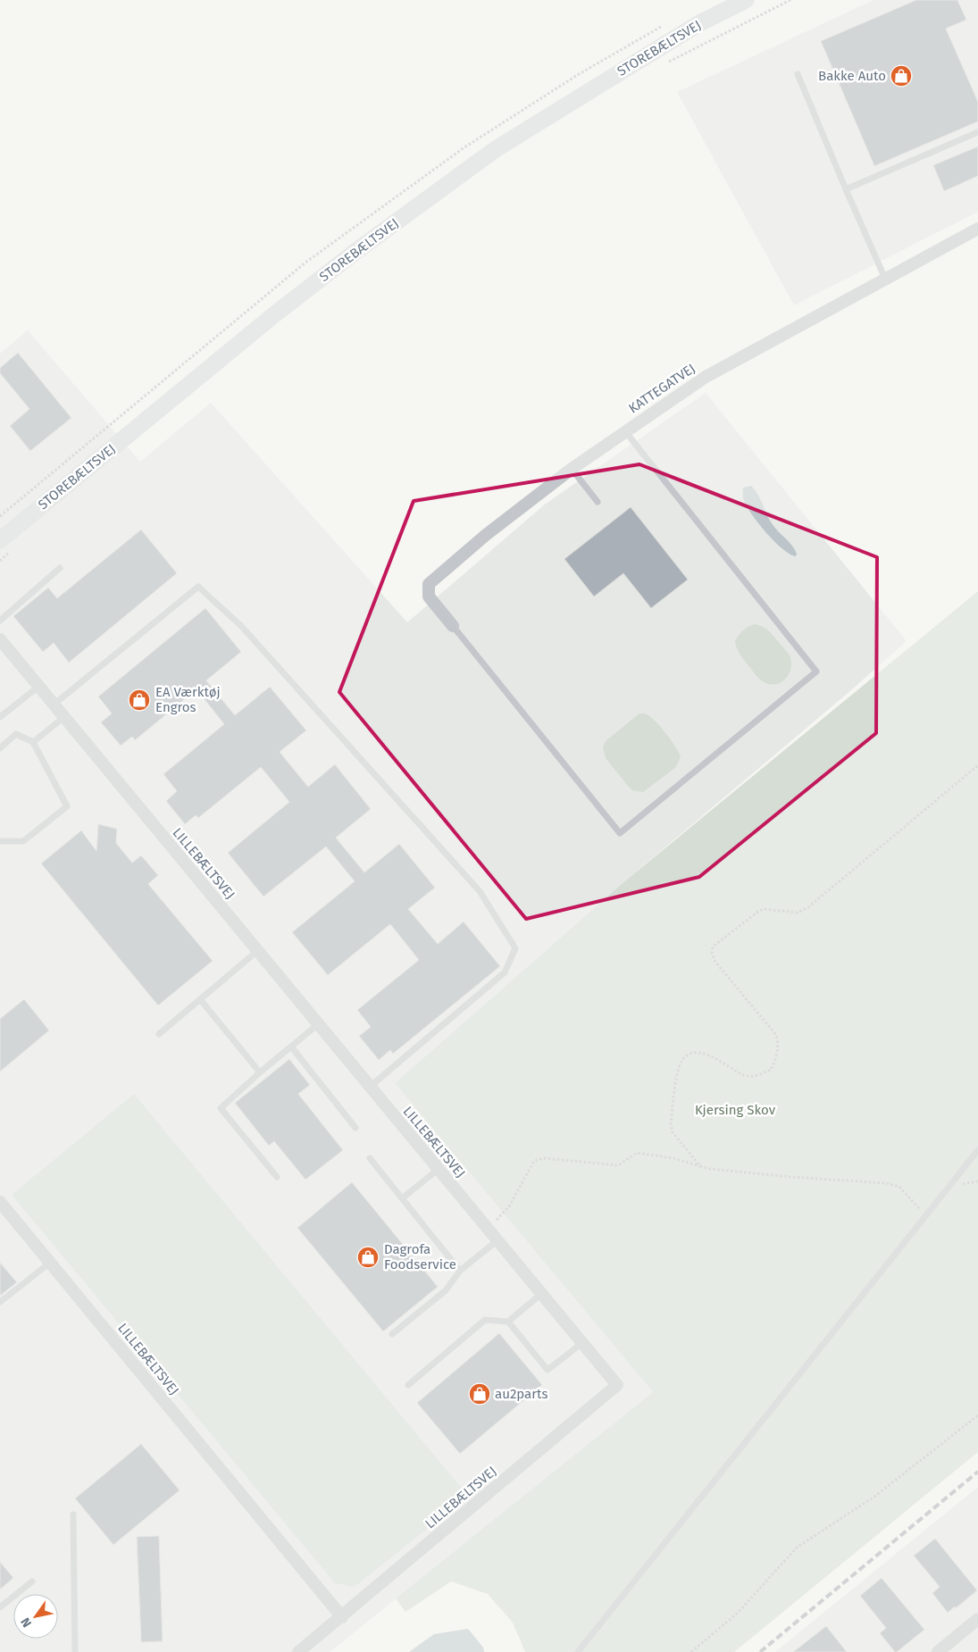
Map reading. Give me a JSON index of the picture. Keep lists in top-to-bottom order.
{
  "streets": {
    "street": ["STOREBÆLTSVEJ", "KATTEGATVEJ", "LILLEBÆLTSVEJ"]
  },
  "parks": ["Kjersing Skov"],
  "places": {
    "shop": [
      "Bakke Auto",
      "EA Værktøj Engros",
      "Dagrofa Foodservice",
      "au2parts"
    ]
  },
  "north": "bottom left"
}
